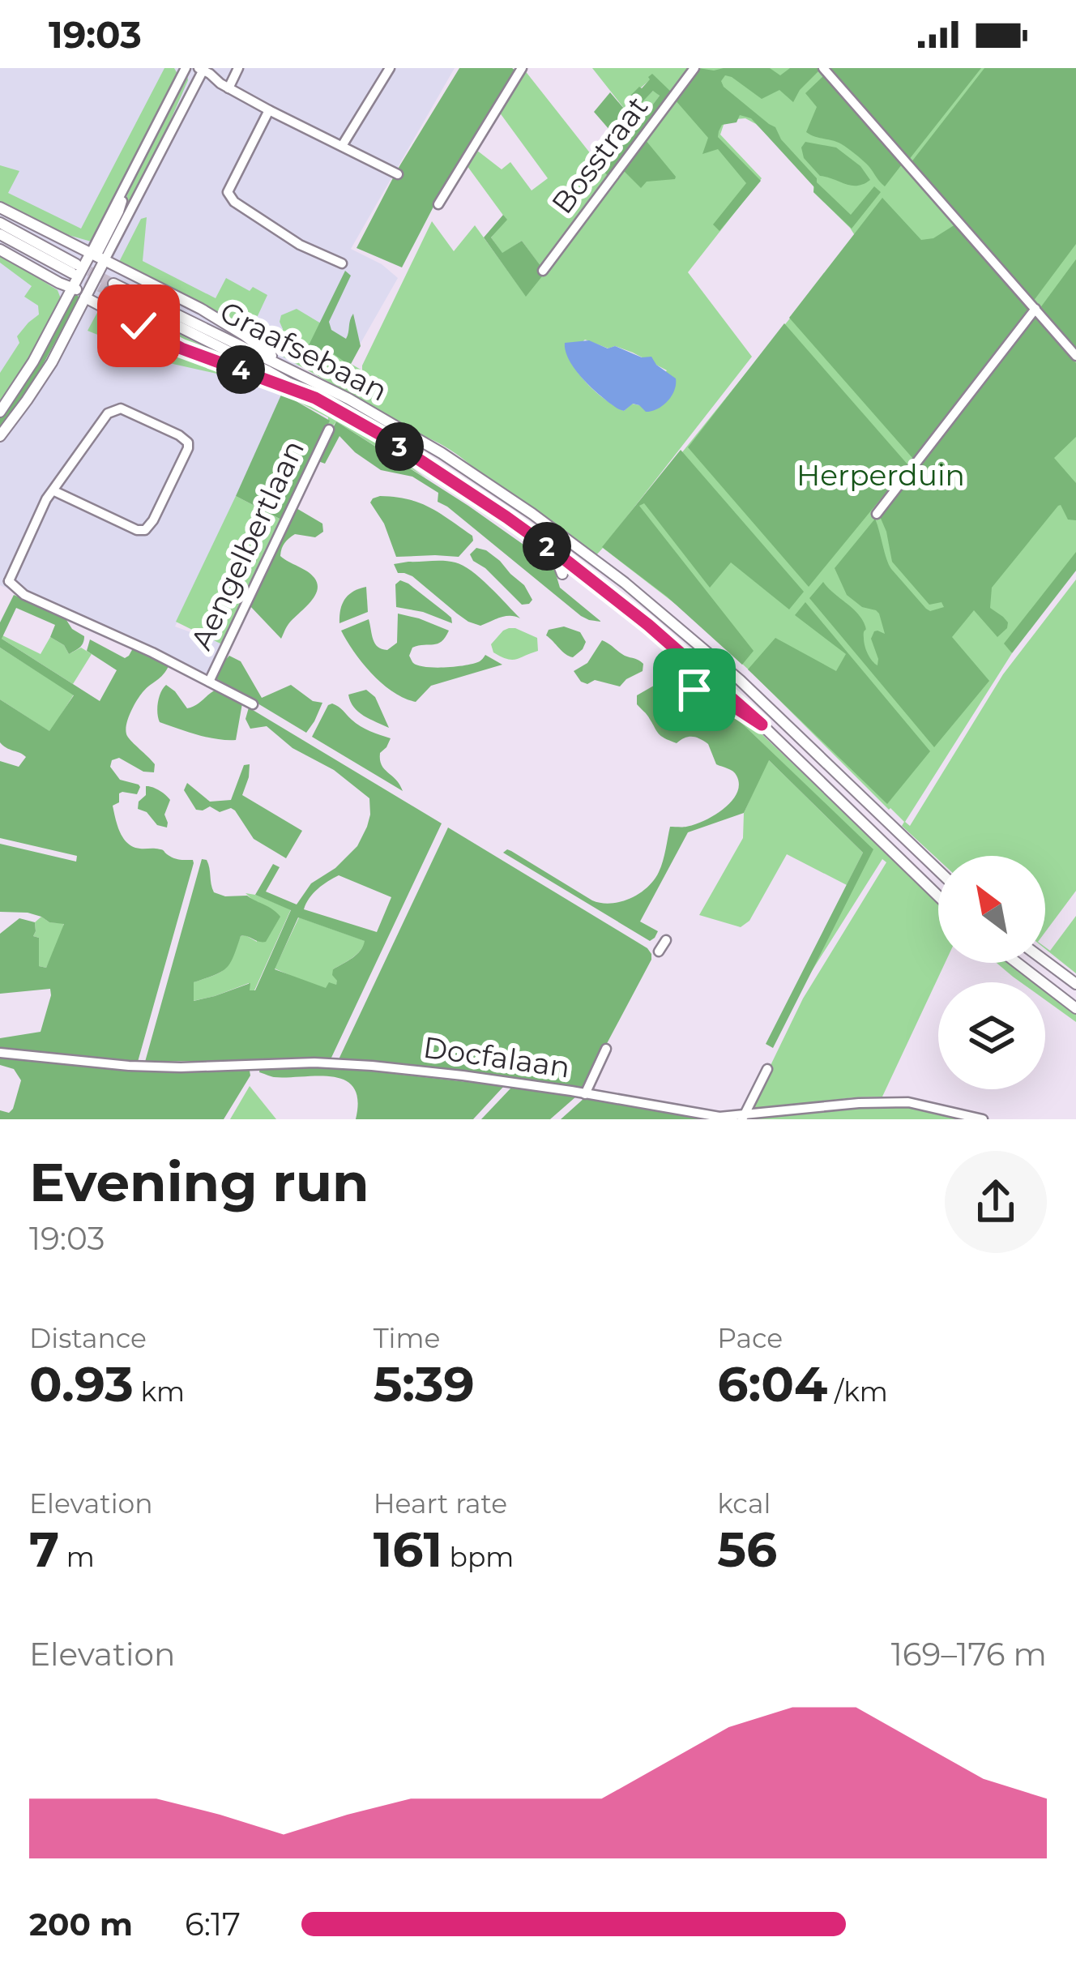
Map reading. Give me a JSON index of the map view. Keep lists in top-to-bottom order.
{
  "streets": {
    "main road": ["Graafsebaan"],
    "street": ["Bosstraat", "Aengelbertlaan", "Docfalaan"]
  },
  "parks": ["Herperduin"],
  "north": "top left",
  "page": {
    "status": "19:03",
    "pins": ["4", "3", "2"],
    "heading": ["Evening run", "19:03"],
    "stats": [
      ["Distance", "0.93 km"],
      ["Time", "5:39"],
      ["Pace", "6:04 /km"],
      ["Elevation", "7 m"],
      ["Heart rate", "161 bpm"],
      ["kcal", "56"]
    ],
    "chart": ["Elevation", "169–176 m"],
    "list": [
      {
        "name": "200 m",
        "note": "6:17"
      }
    ]
  }
}
